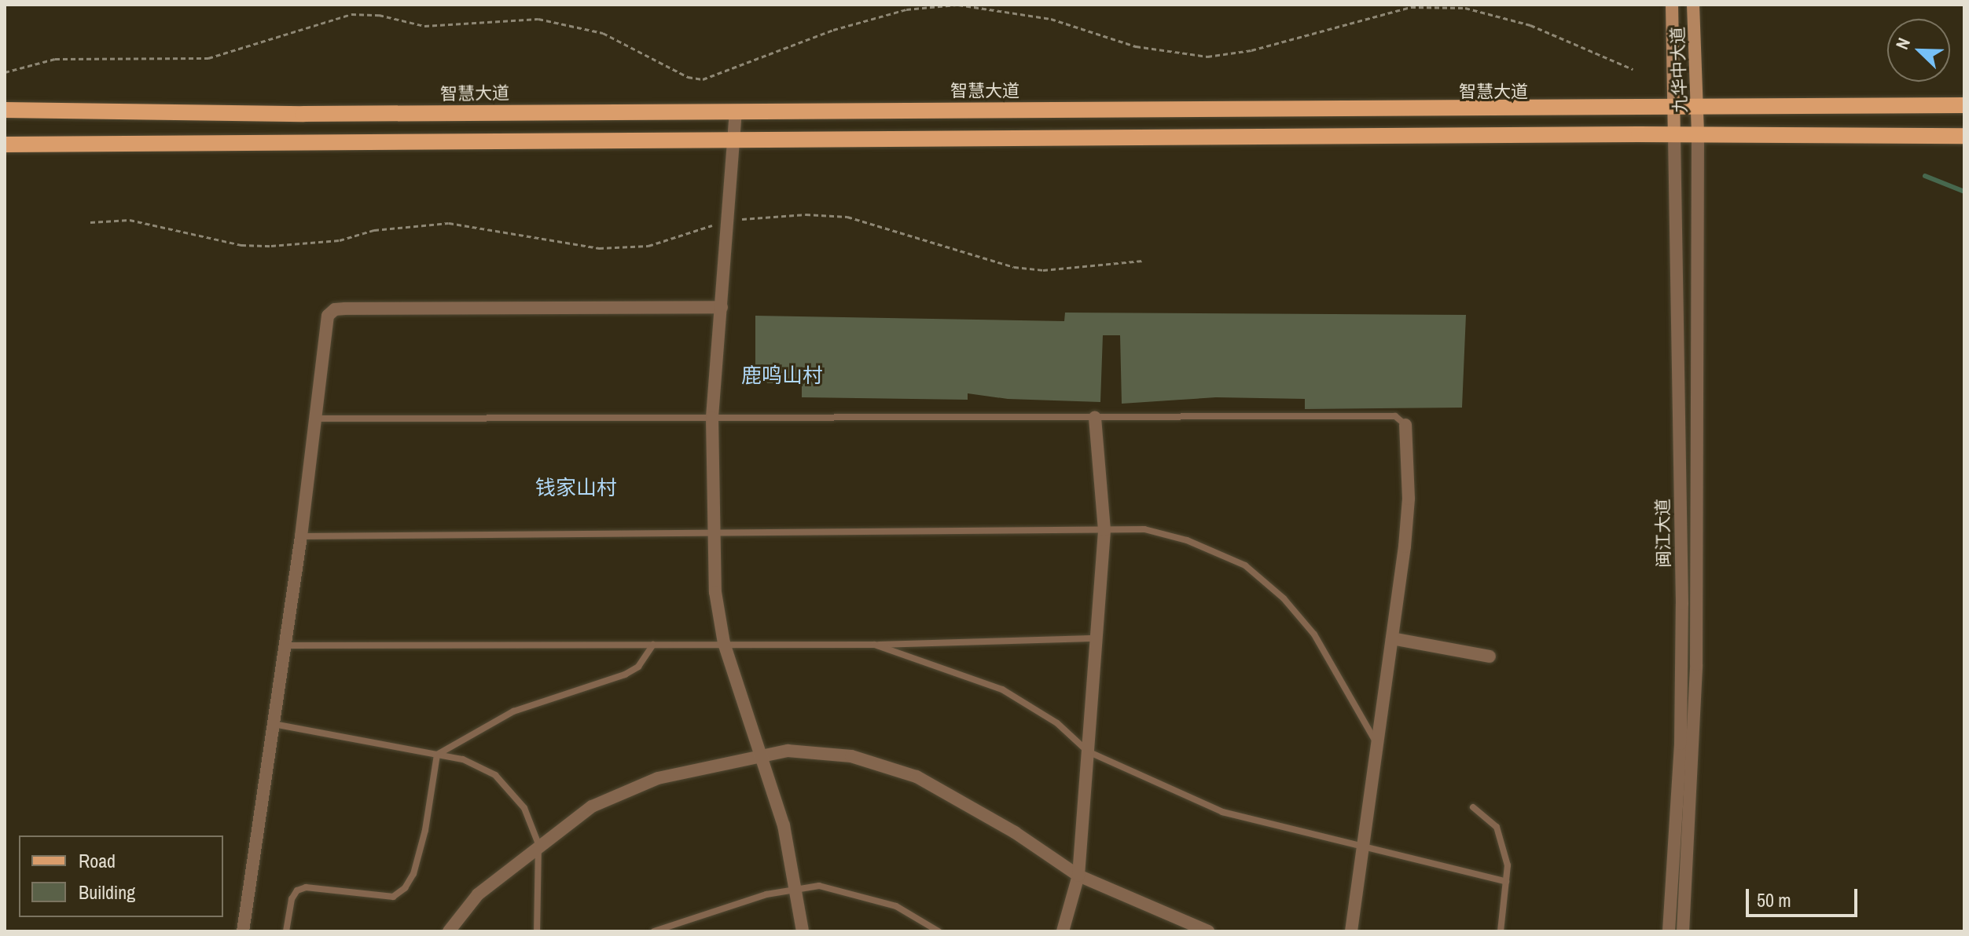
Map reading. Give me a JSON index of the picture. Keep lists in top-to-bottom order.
{
  "streets": {
    "main road": ["九华中大道", "智慧大道"],
    "street": ["闽江大道"]
  },
  "crossings": [
    ["九华中大道", "智慧大道"],
    ["九华中大道", "闽江大道"]
  ],
  "districts": ["鹿鸣山村", "钱家山村"],
  "legend": ["Road", "Building"],
  "scale_bar": "50 m",
  "north": "top left"
}
